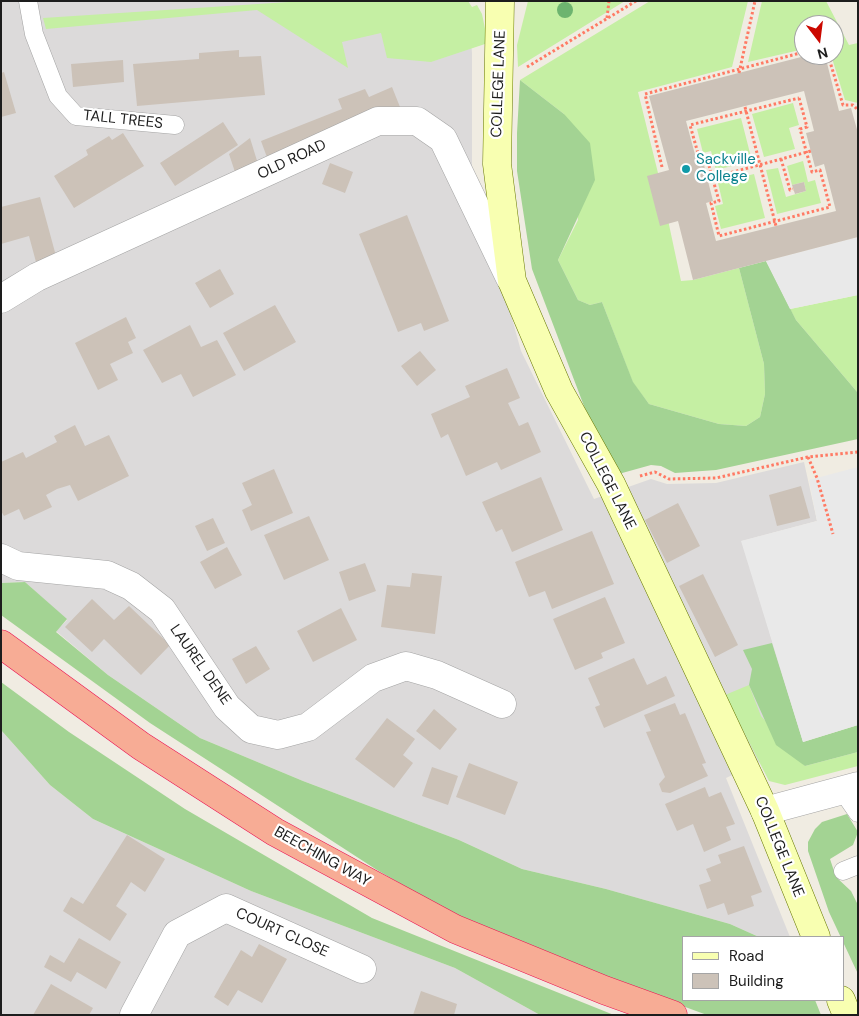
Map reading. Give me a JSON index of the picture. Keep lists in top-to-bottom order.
{
  "streets": {
    "highway": ["BEECHING WAY"],
    "main road": ["COLLEGE LANE"],
    "street": ["OLD ROAD", "LAUREL DENE", "COURT CLOSE"],
    "lane": ["TALL TREES"]
  },
  "crossings": [
    ["COLLEGE LANE", "OLD ROAD"]
  ],
  "places": ["Sackville College"],
  "legend": ["Road", "Building"],
  "north": "bottom"
}
